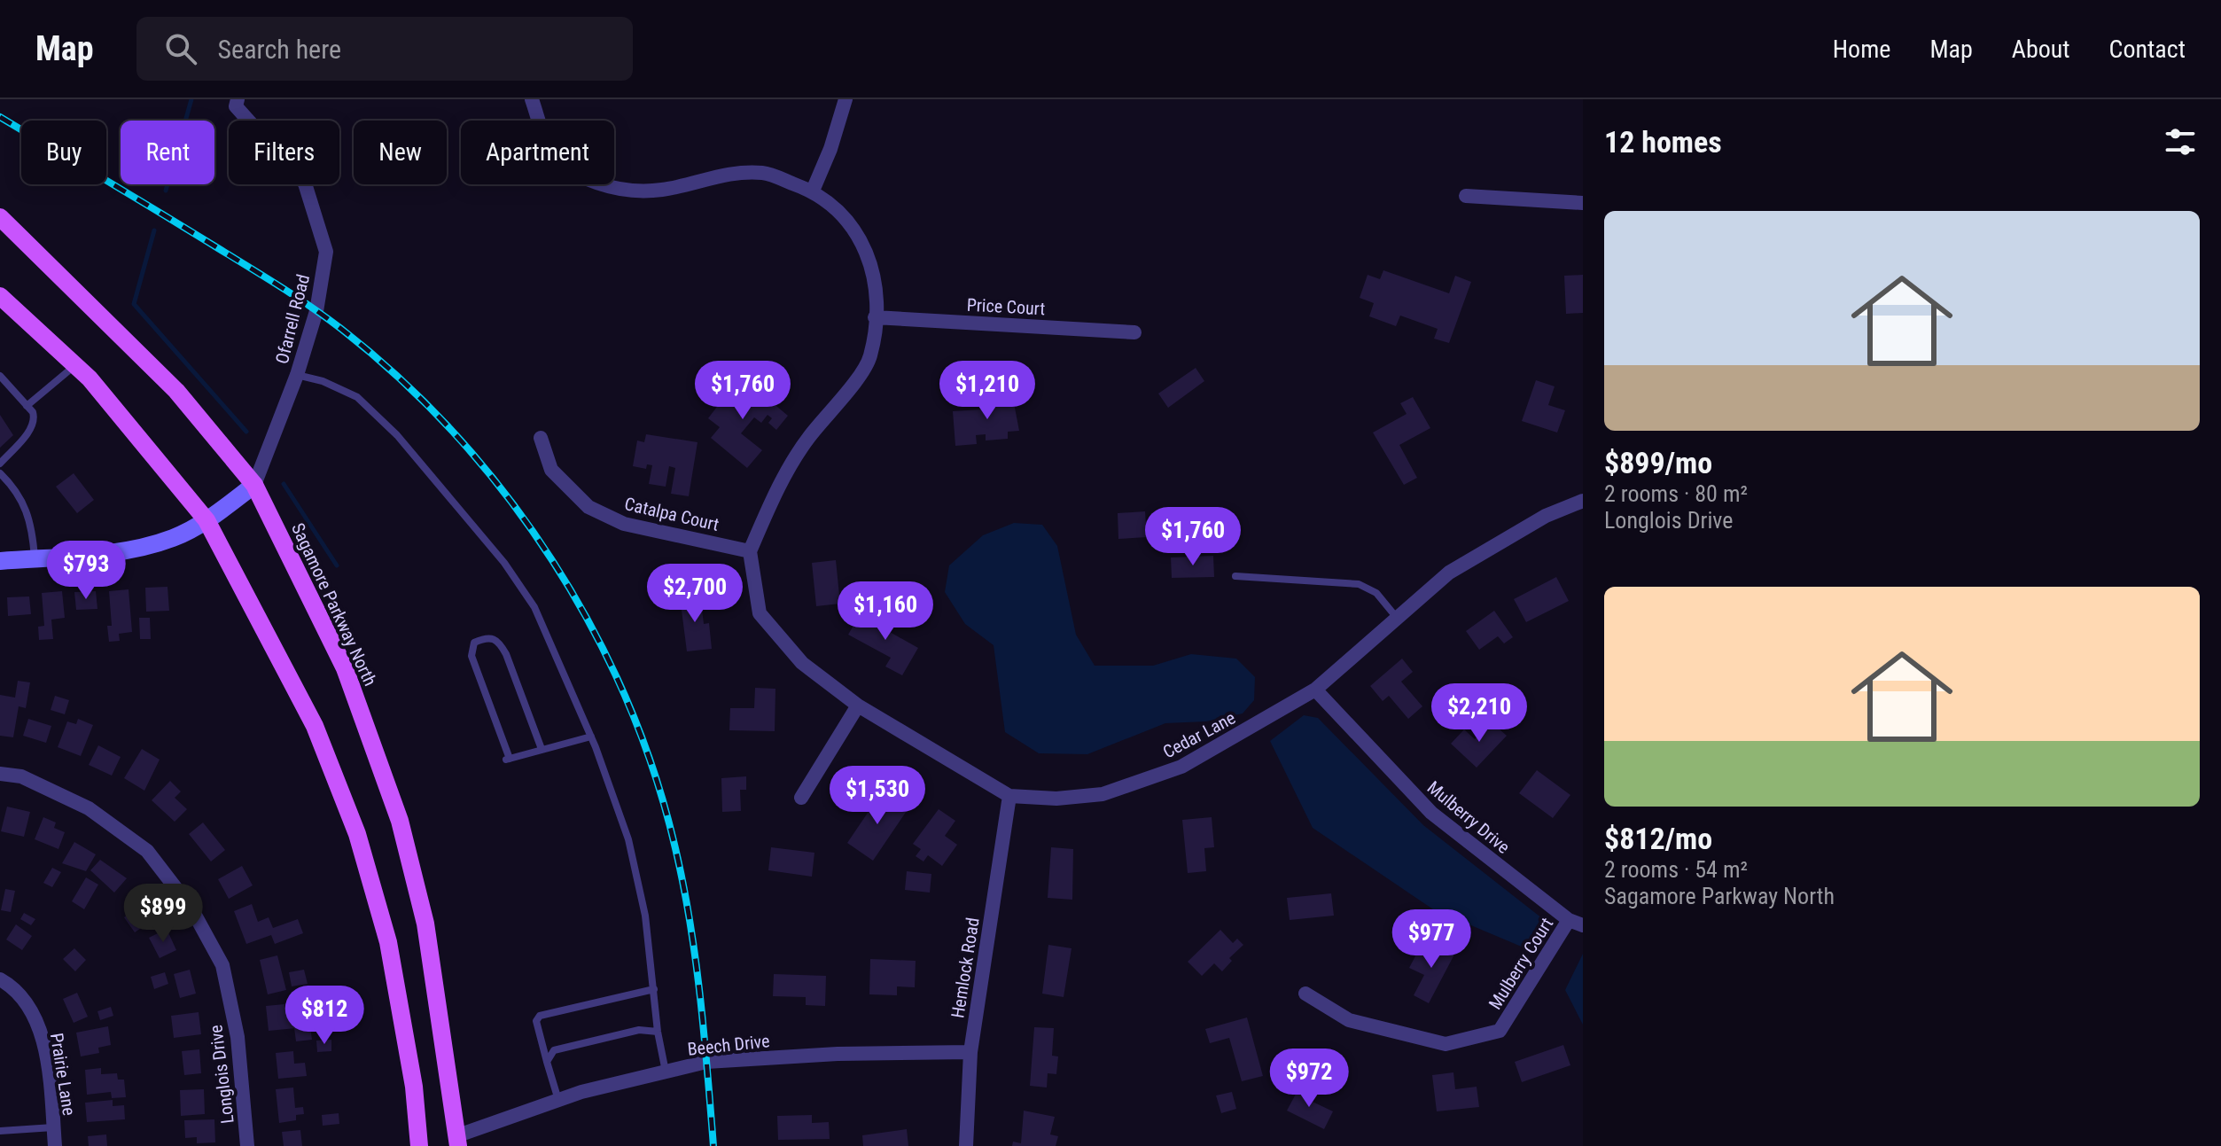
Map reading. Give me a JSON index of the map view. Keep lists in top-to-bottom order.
{
  "streets": {
    "main road": ["Sagamore Parkway North"],
    "street": [
      "Price Court",
      "Ofarrell Road",
      "Catalpa Court",
      "Cedar Lane",
      "Mulberry Drive",
      "Mulberry Court",
      "Hemlock Road",
      "Beech Drive",
      "Prairie Lane",
      "Longlois Drive"
    ]
  },
  "crossings": [
    ["Ofarrell Road", "Sagamore Parkway North"],
    ["Catalpa Court", "Cedar Lane"],
    ["Sagamore Parkway North", "Beech Drive"],
    ["Cedar Lane", "Mulberry Drive"],
    ["Cedar Lane", "Hemlock Road"],
    ["Mulberry Drive", "Mulberry Court"],
    ["Hemlock Road", "Beech Drive"]
  ],
  "page": {
    "header": "Map",
    "search": "Search here",
    "nav": [
      "Home",
      "Map",
      "About",
      "Contact"
    ],
    "heading": "12 homes",
    "chip": [
      "Buy",
      "Rent",
      "Filters",
      "New",
      "Apartment"
    ],
    "list": [
      {
        "name": "$899/mo",
        "note": "2 rooms · 80 m² · Longlois Drive"
      },
      {
        "name": "$812/mo",
        "note": "2 rooms · 54 m² · Sagamore Parkway North"
      }
    ],
    "price": [
      "$1,760",
      "$1,210",
      "$1,760",
      "$793",
      "$2,700",
      "$1,160",
      "$2,210",
      "$1,530",
      "$899",
      "$977",
      "$812",
      "$972"
    ]
  }
}
